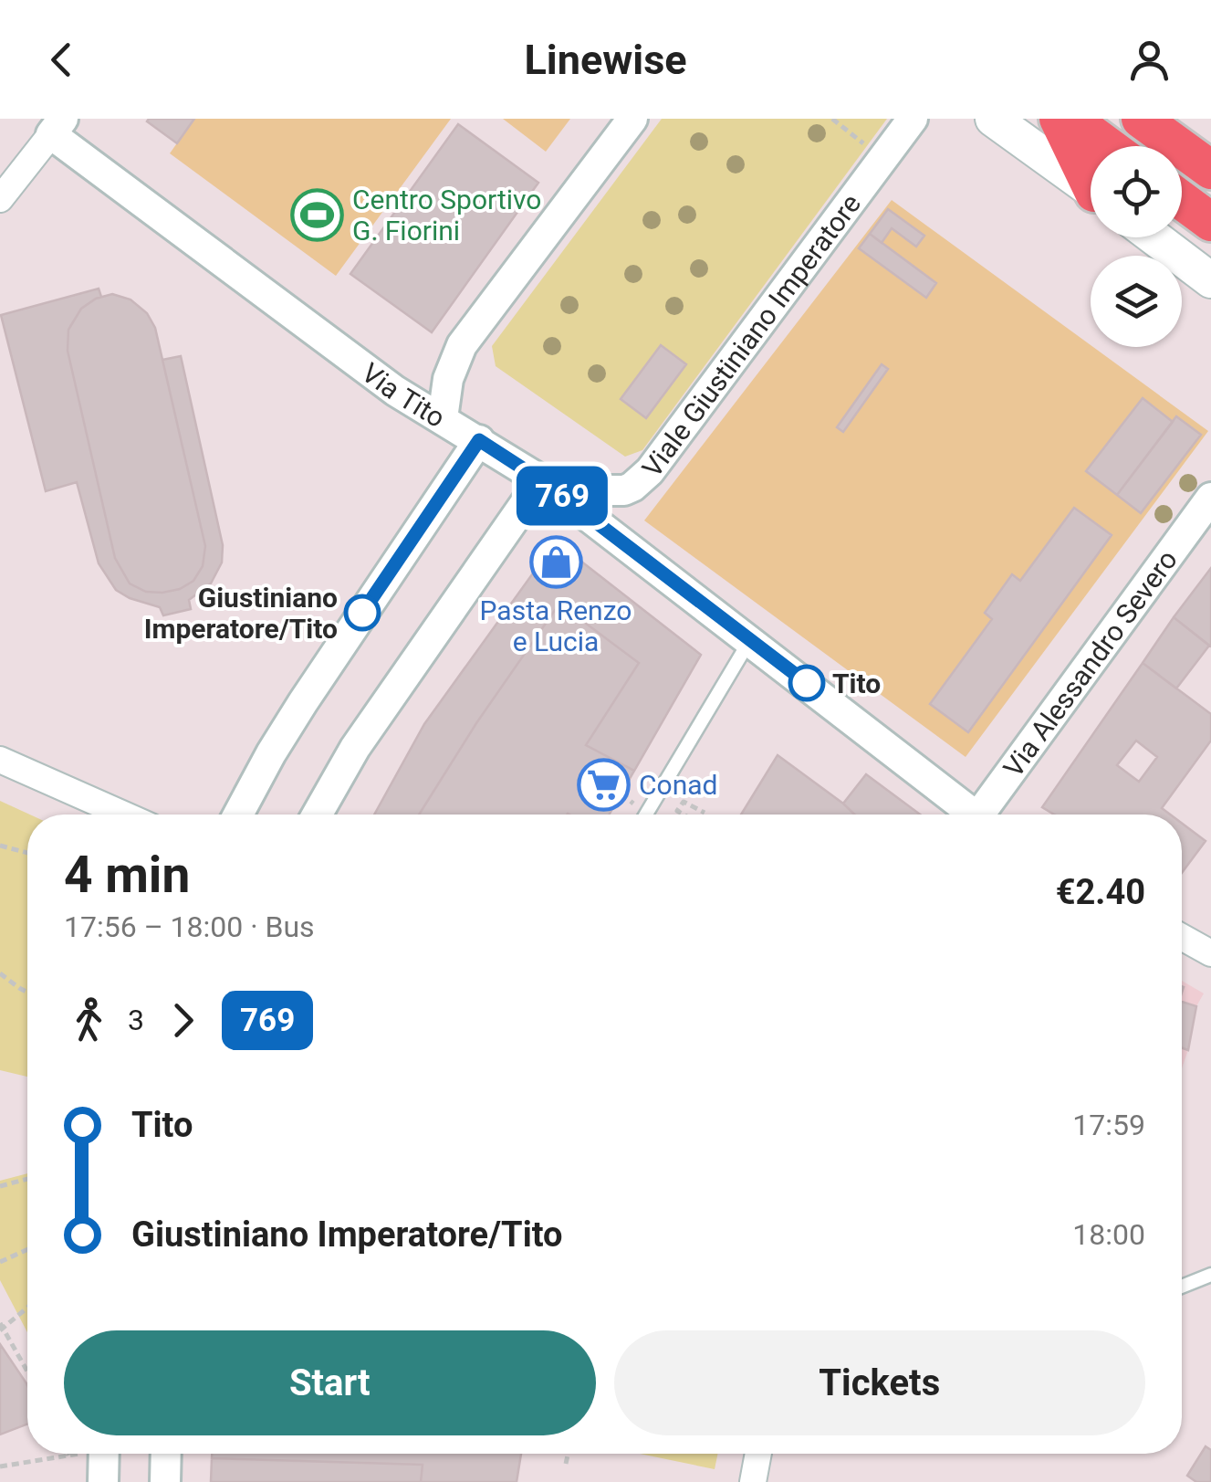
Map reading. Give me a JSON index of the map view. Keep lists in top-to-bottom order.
{
  "streets": {
    "street": ["Viale Giustiniano Imperatore", "Via Tito", "Via Alessandro Severo"]
  },
  "crossings": [
    ["Viale Giustiniano Imperatore", "Via Tito"]
  ],
  "places": {
    "sports": ["Centro Sportivo G. Fiorini"],
    "shop": ["Pasta Renzo e Lucia"],
    "other": ["Giustiniano Imperatore/Tito", "Tito"],
    "supermarket": ["Conad"]
  },
  "lines": ["bus line 769"],
  "page": {
    "header": "Linewise",
    "on_map": "769",
    "heading": ["4 min", "17:56 – 18:00 · Bus", "€2.40"],
    "legs": ["3", "769"],
    "list": [
      {
        "name": "Tito",
        "value": "17:59"
      },
      {
        "name": "Giustiniano Imperatore/Tito",
        "value": "18:00"
      }
    ],
    "buttons": ["Start", "Tickets"]
  }
}
